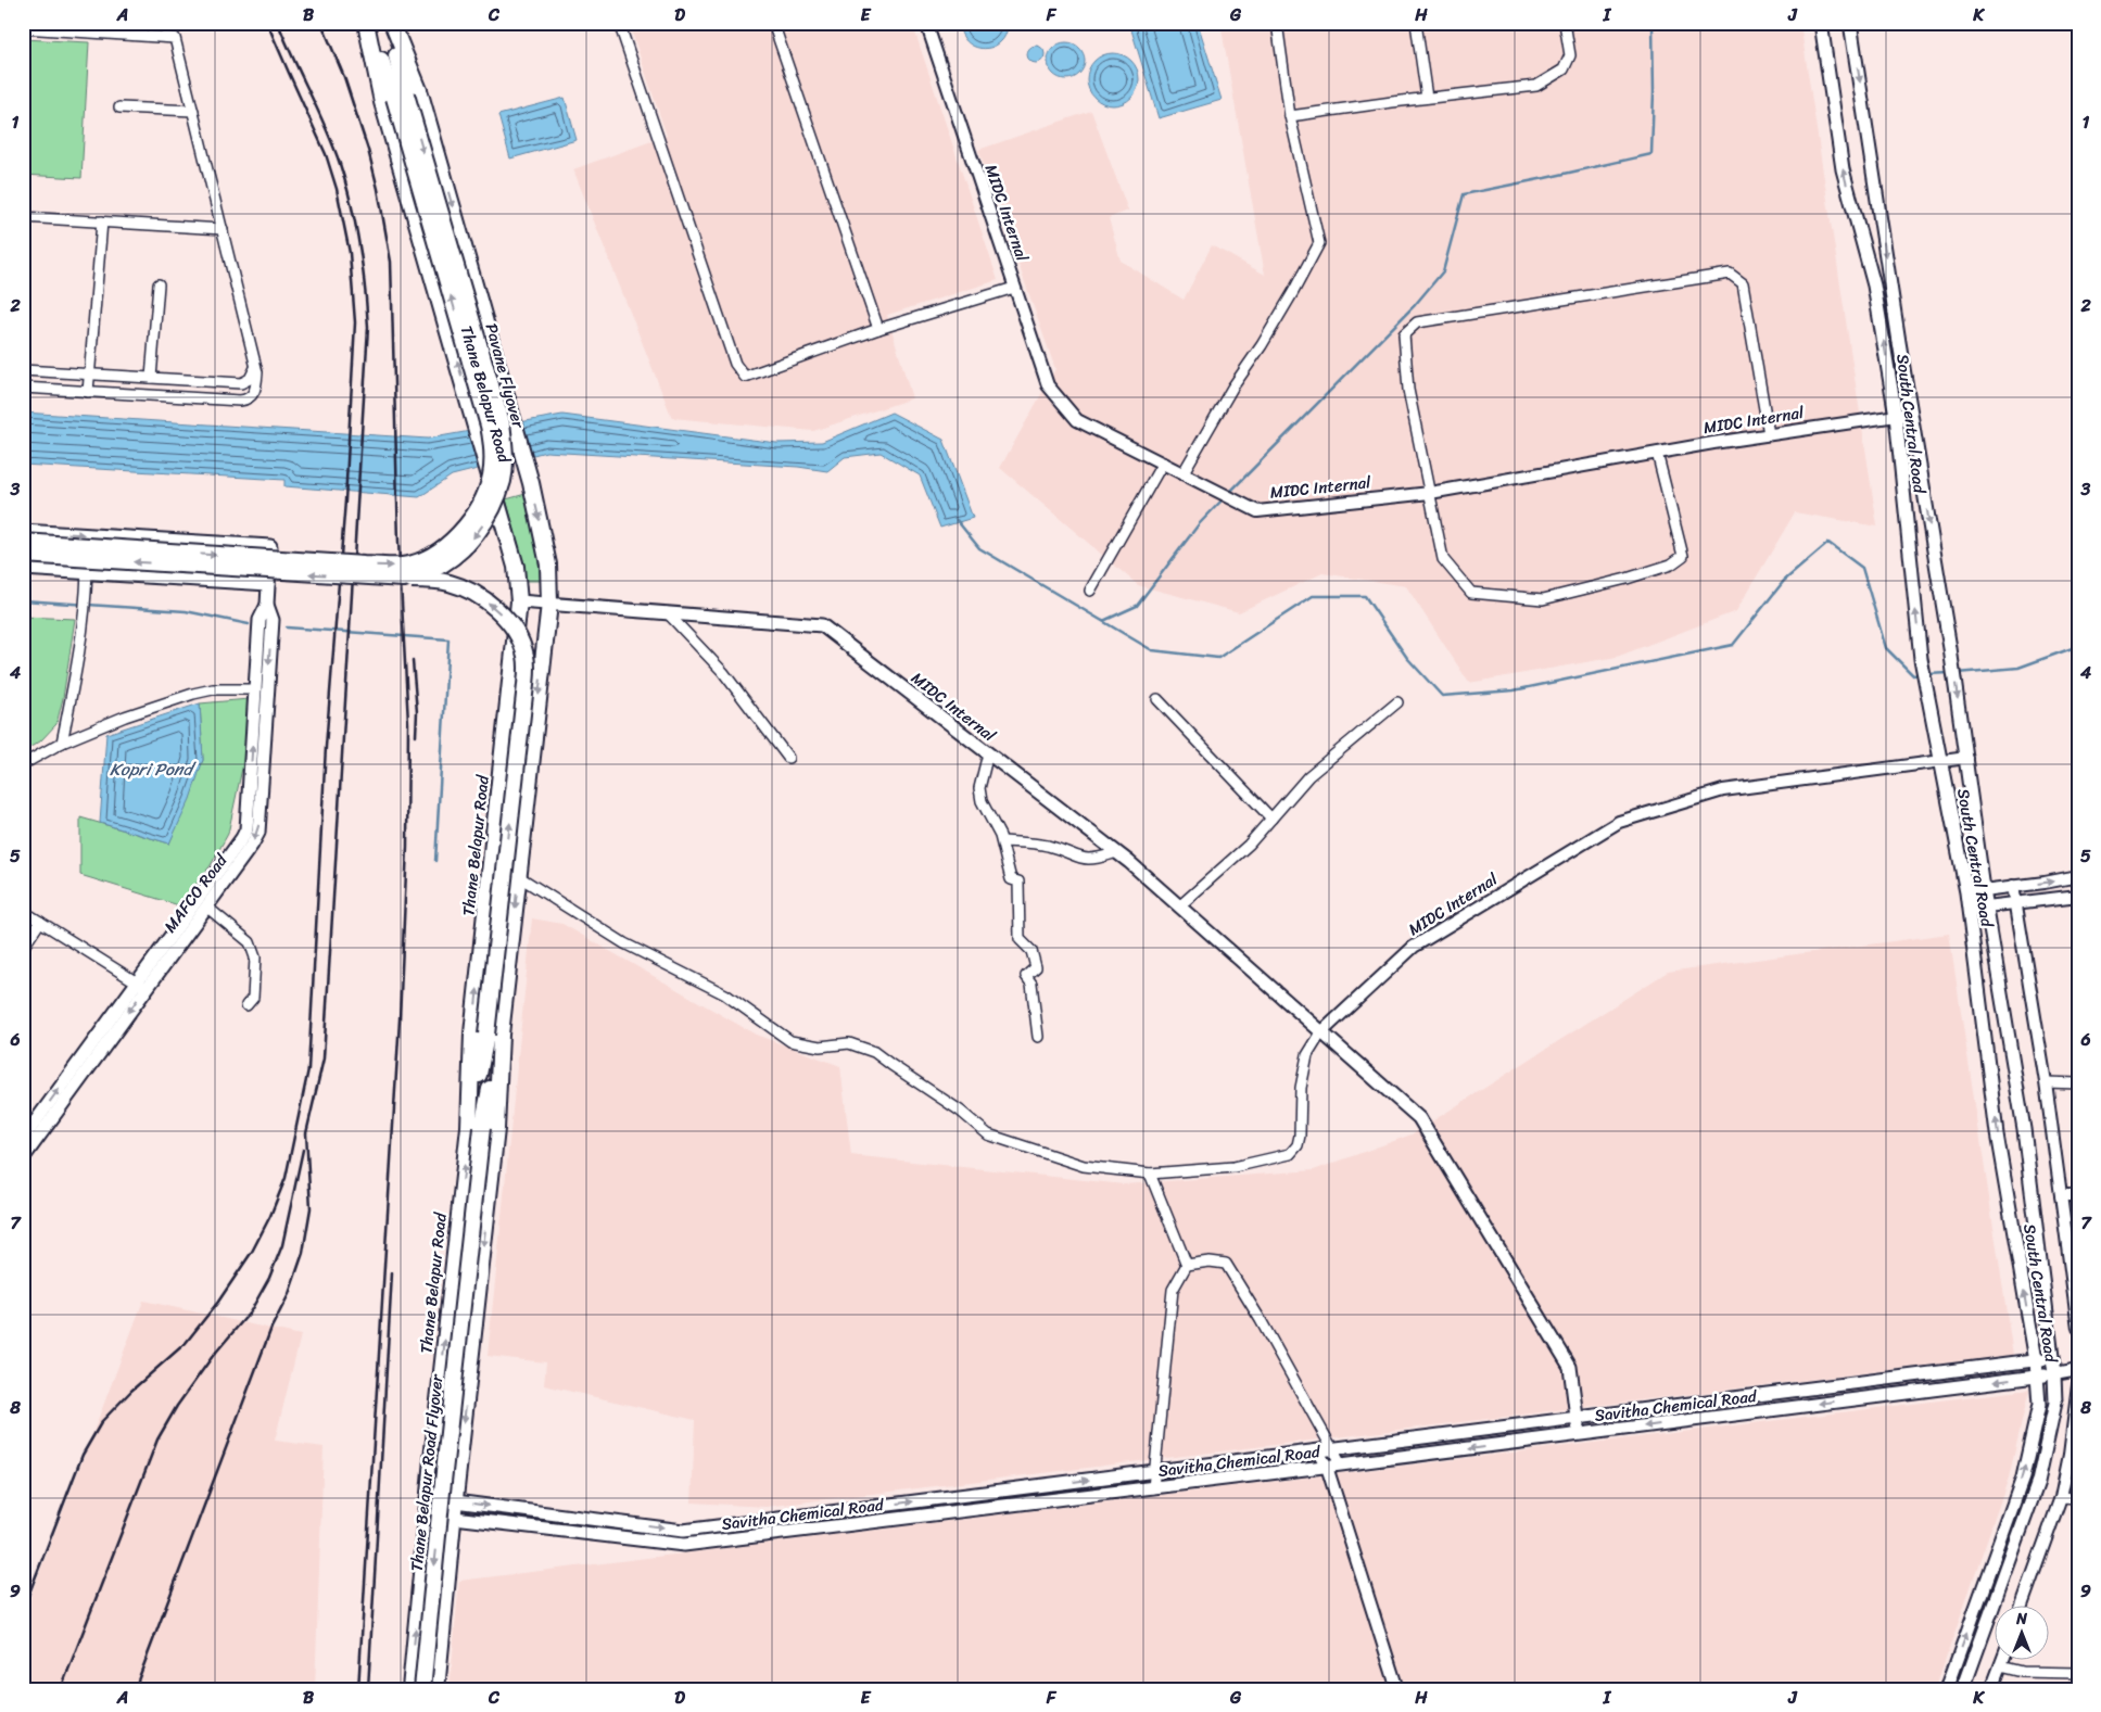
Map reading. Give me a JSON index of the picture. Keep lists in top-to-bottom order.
{
  "streets": {
    "main road": [
      "MIDC Internal",
      "Pavane Flyover",
      "Thane Belapur Road",
      "South Central Road",
      "MAFCO Road",
      "Savitha Chemical Road",
      "Thane Belapur Road Flyover"
    ]
  },
  "crossings": [
    ["MIDC Internal", "Thane Belapur Road"],
    ["MIDC Internal", "South Central Road"],
    ["MIDC Internal", "Savitha Chemical Road"],
    ["Pavane Flyover", "Thane Belapur Road"],
    ["Thane Belapur Road", "Savitha Chemical Road"],
    ["Thane Belapur Road", "Thane Belapur Road Flyover"],
    ["South Central Road", "Savitha Chemical Road"]
  ],
  "water": ["Kopri Pond"],
  "north": "top",
  "grid": {
    "columns": [
      "A",
      "B",
      "C",
      "D",
      "E",
      "F",
      "G",
      "H",
      "I",
      "J",
      "K"
    ],
    "rows": [
      "1",
      "2",
      "3",
      "4",
      "5",
      "6",
      "7",
      "8",
      "9"
    ]
  }
}
